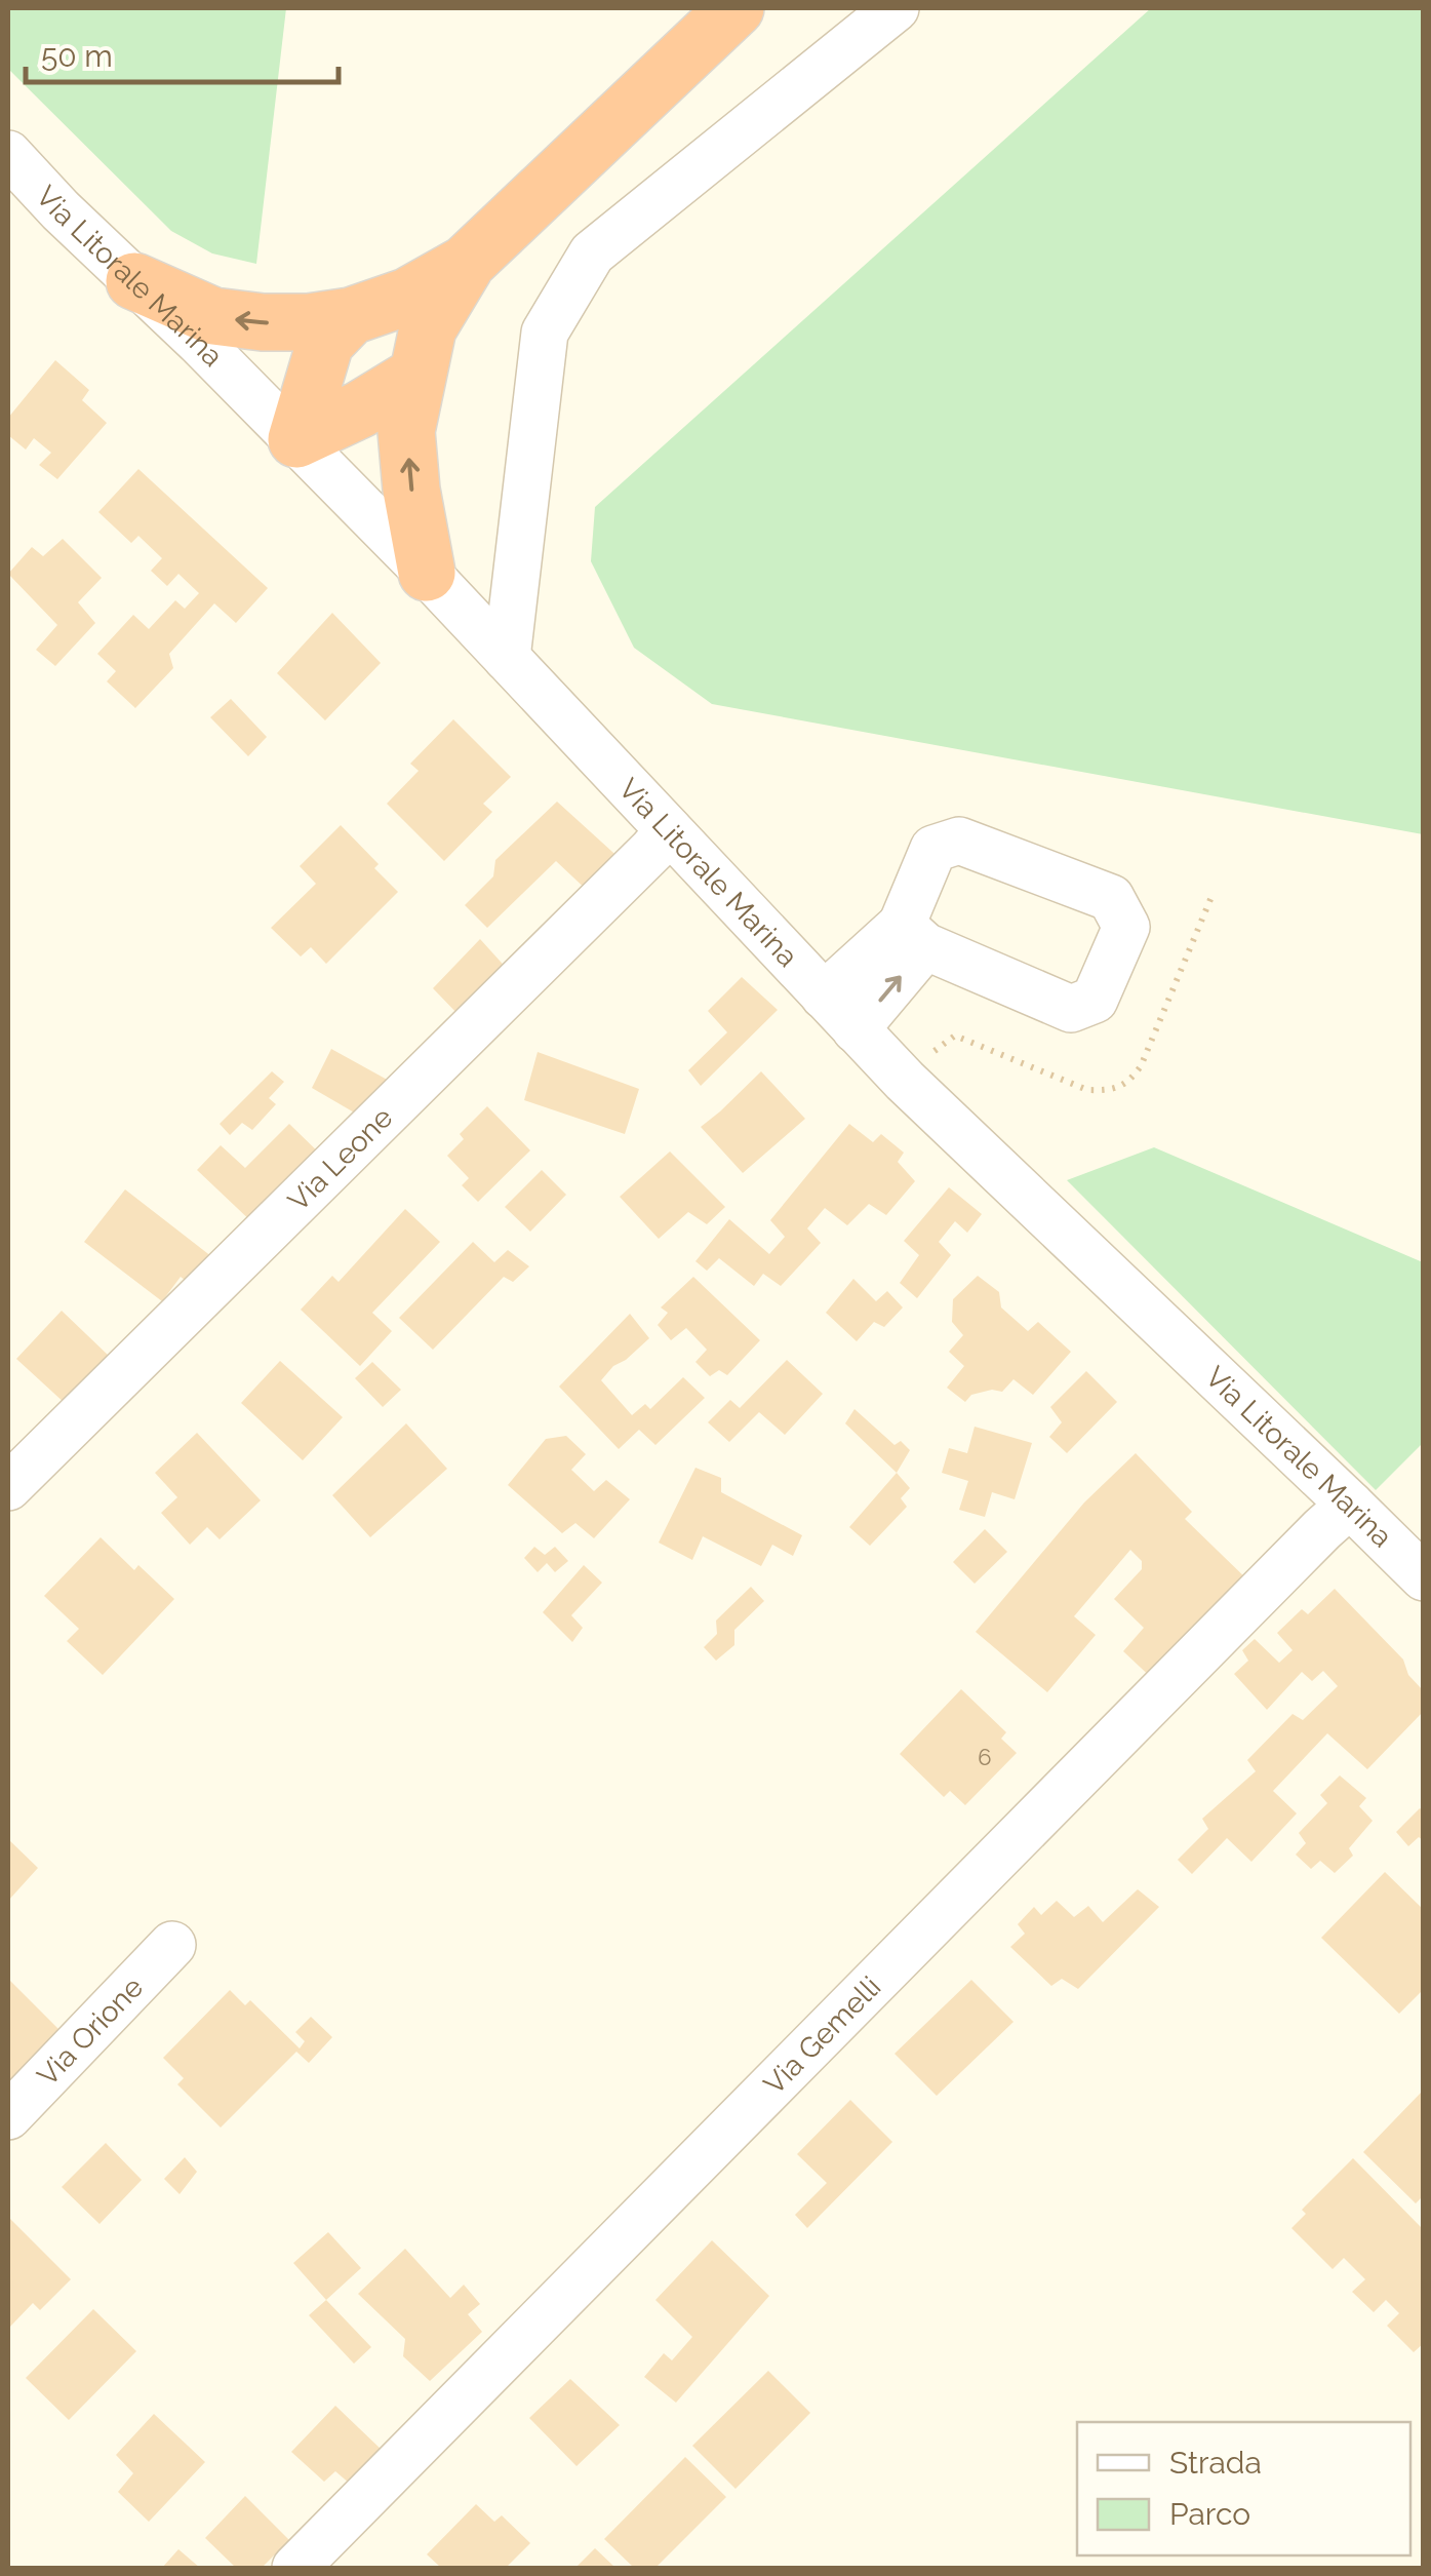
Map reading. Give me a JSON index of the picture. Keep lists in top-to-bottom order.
{
  "streets": {
    "street": [
      "Via Litorale Marina",
      "Via Leone",
      "Via Orione",
      "Via Gemelli"
    ]
  },
  "crossings": [
    ["Via Litorale Marina", "Via Leone"],
    ["Via Litorale Marina", "Via Gemelli"]
  ],
  "house_numbers": ["6"],
  "legend": ["Strada", "Parco"],
  "scale_bar": "50 m"
}
